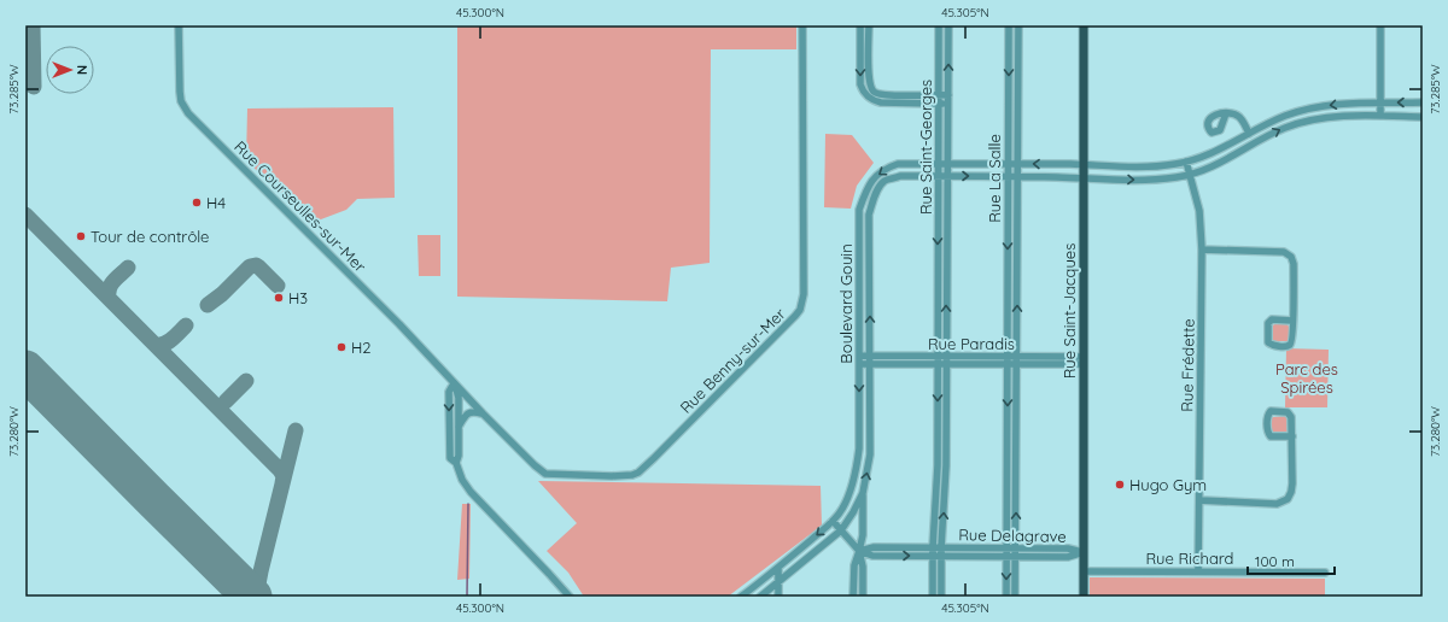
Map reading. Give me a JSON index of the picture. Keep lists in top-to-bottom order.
{
  "streets": {
    "main road": ["Rue Saint-Jacques"],
    "street": [
      "Rue Saint-Georges",
      "Rue La Salle",
      "Rue Courseulles-sur-Mer",
      "Boulevard Gouin",
      "Rue Paradis",
      "Rue Benny-sur-Mer",
      "Rue Frédette",
      "Rue Delagrave",
      "Rue Richard"
    ]
  },
  "crossings": [
    ["Rue Saint-Georges", "Boulevard Gouin"],
    ["Rue Saint-Georges", "Rue Paradis"],
    ["Rue Saint-Georges", "Rue Delagrave"],
    ["Rue La Salle", "Boulevard Gouin"],
    ["Rue La Salle", "Rue Paradis"],
    ["Rue La Salle", "Rue Delagrave"],
    ["Rue Courseulles-sur-Mer", "Rue Benny-sur-Mer"],
    ["Boulevard Gouin", "Rue Saint-Jacques"],
    ["Boulevard Gouin", "Rue Paradis"],
    ["Boulevard Gouin", "Rue Frédette"],
    ["Rue Saint-Jacques", "Rue Paradis"],
    ["Rue Saint-Jacques", "Rue Delagrave"],
    ["Rue Saint-Jacques", "Rue Richard"],
    ["Rue Frédette", "Rue Richard"]
  ],
  "parks": ["Parc des Spirées"],
  "places": [
    "H4",
    "Tour de contrôle",
    "H3",
    "H2",
    "Hugo Gym"
  ],
  "scale_bar": "100 m",
  "north": "right",
  "coordinates": [
    "45.300°N",
    "45.305°N",
    "73.285°W",
    "73.280°W"
  ]
}
